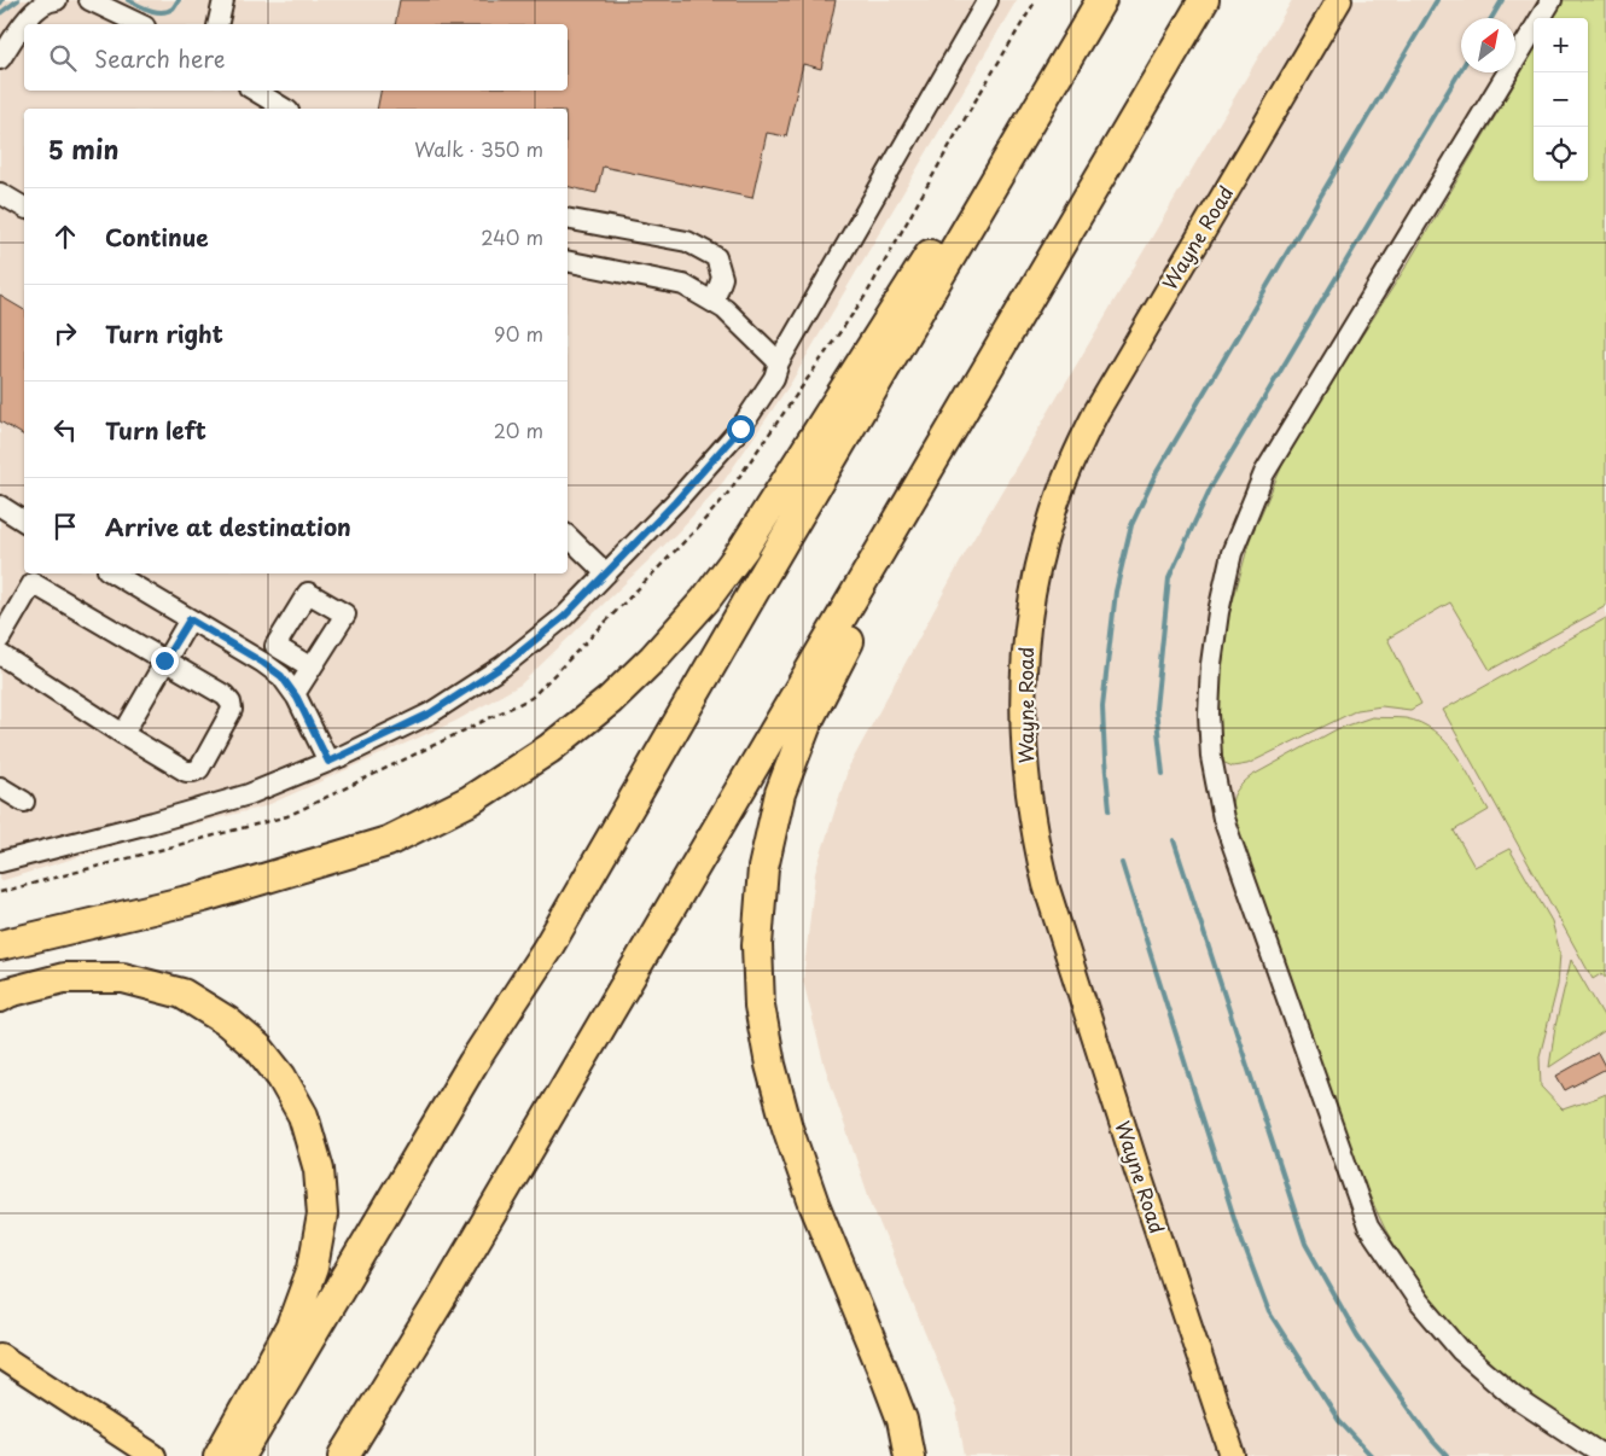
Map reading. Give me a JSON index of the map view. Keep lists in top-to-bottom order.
{
  "streets": {
    "main road": ["Wayne Road"]
  },
  "north": "top right",
  "page": {
    "map_buttons": ["+", "−"],
    "search": "Search here",
    "heading": ["5 min", "Walk · 350 m"],
    "list": [
      ["Continue", "240 m"],
      ["Turn right", "90 m"],
      ["Turn left", "20 m"],
      "Arrive at destination"
    ]
  }
}
